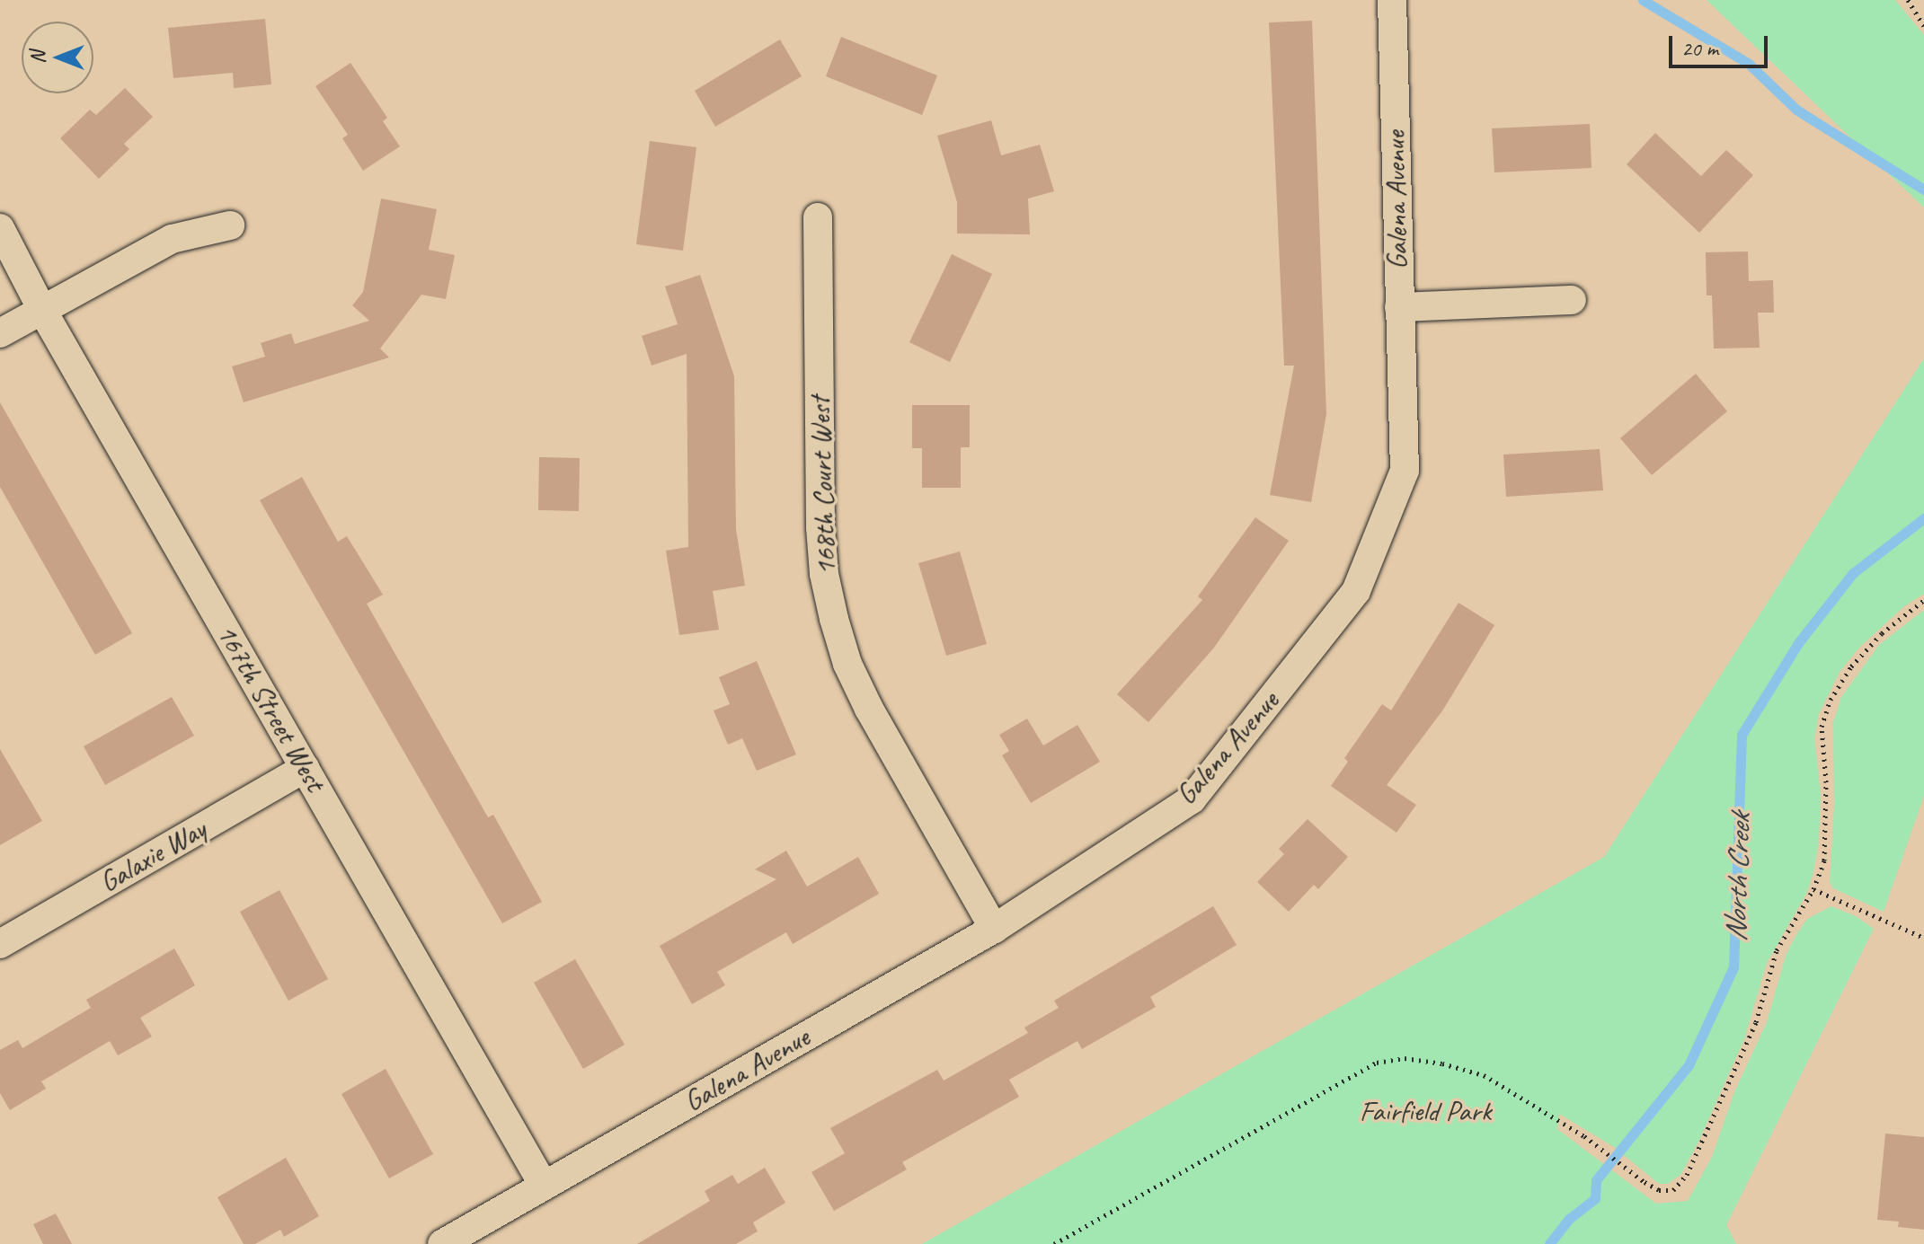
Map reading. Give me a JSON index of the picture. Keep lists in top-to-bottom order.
{
  "streets": {
    "street": [
      "Galena Avenue",
      "168th Court West",
      "167th Street West",
      "Galaxie Way"
    ]
  },
  "crossings": [
    ["Galena Avenue", "168th Court West"],
    ["Galena Avenue", "167th Street West"],
    ["167th Street West", "Galaxie Way"]
  ],
  "water": ["North Creek"],
  "parks": ["Fairfield Park"],
  "scale_bar": "20 m",
  "north": "left"
}
